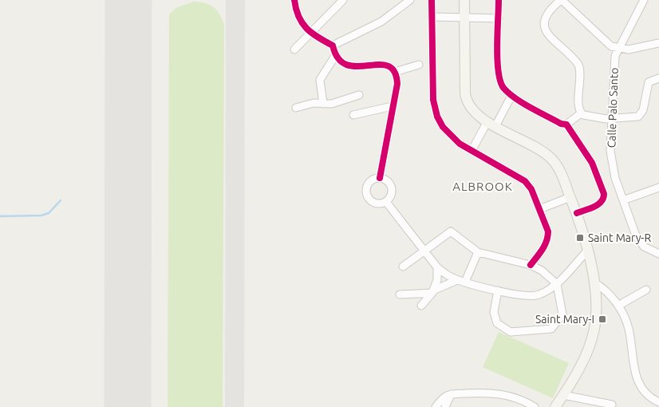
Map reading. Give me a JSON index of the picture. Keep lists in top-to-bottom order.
{
  "streets": {
    "street": ["Calle Palo Santo"]
  },
  "districts": ["ALBROOK"],
  "places": {
    "transit": ["Saint Mary-R", "Saint Mary-I"]
  }
}
